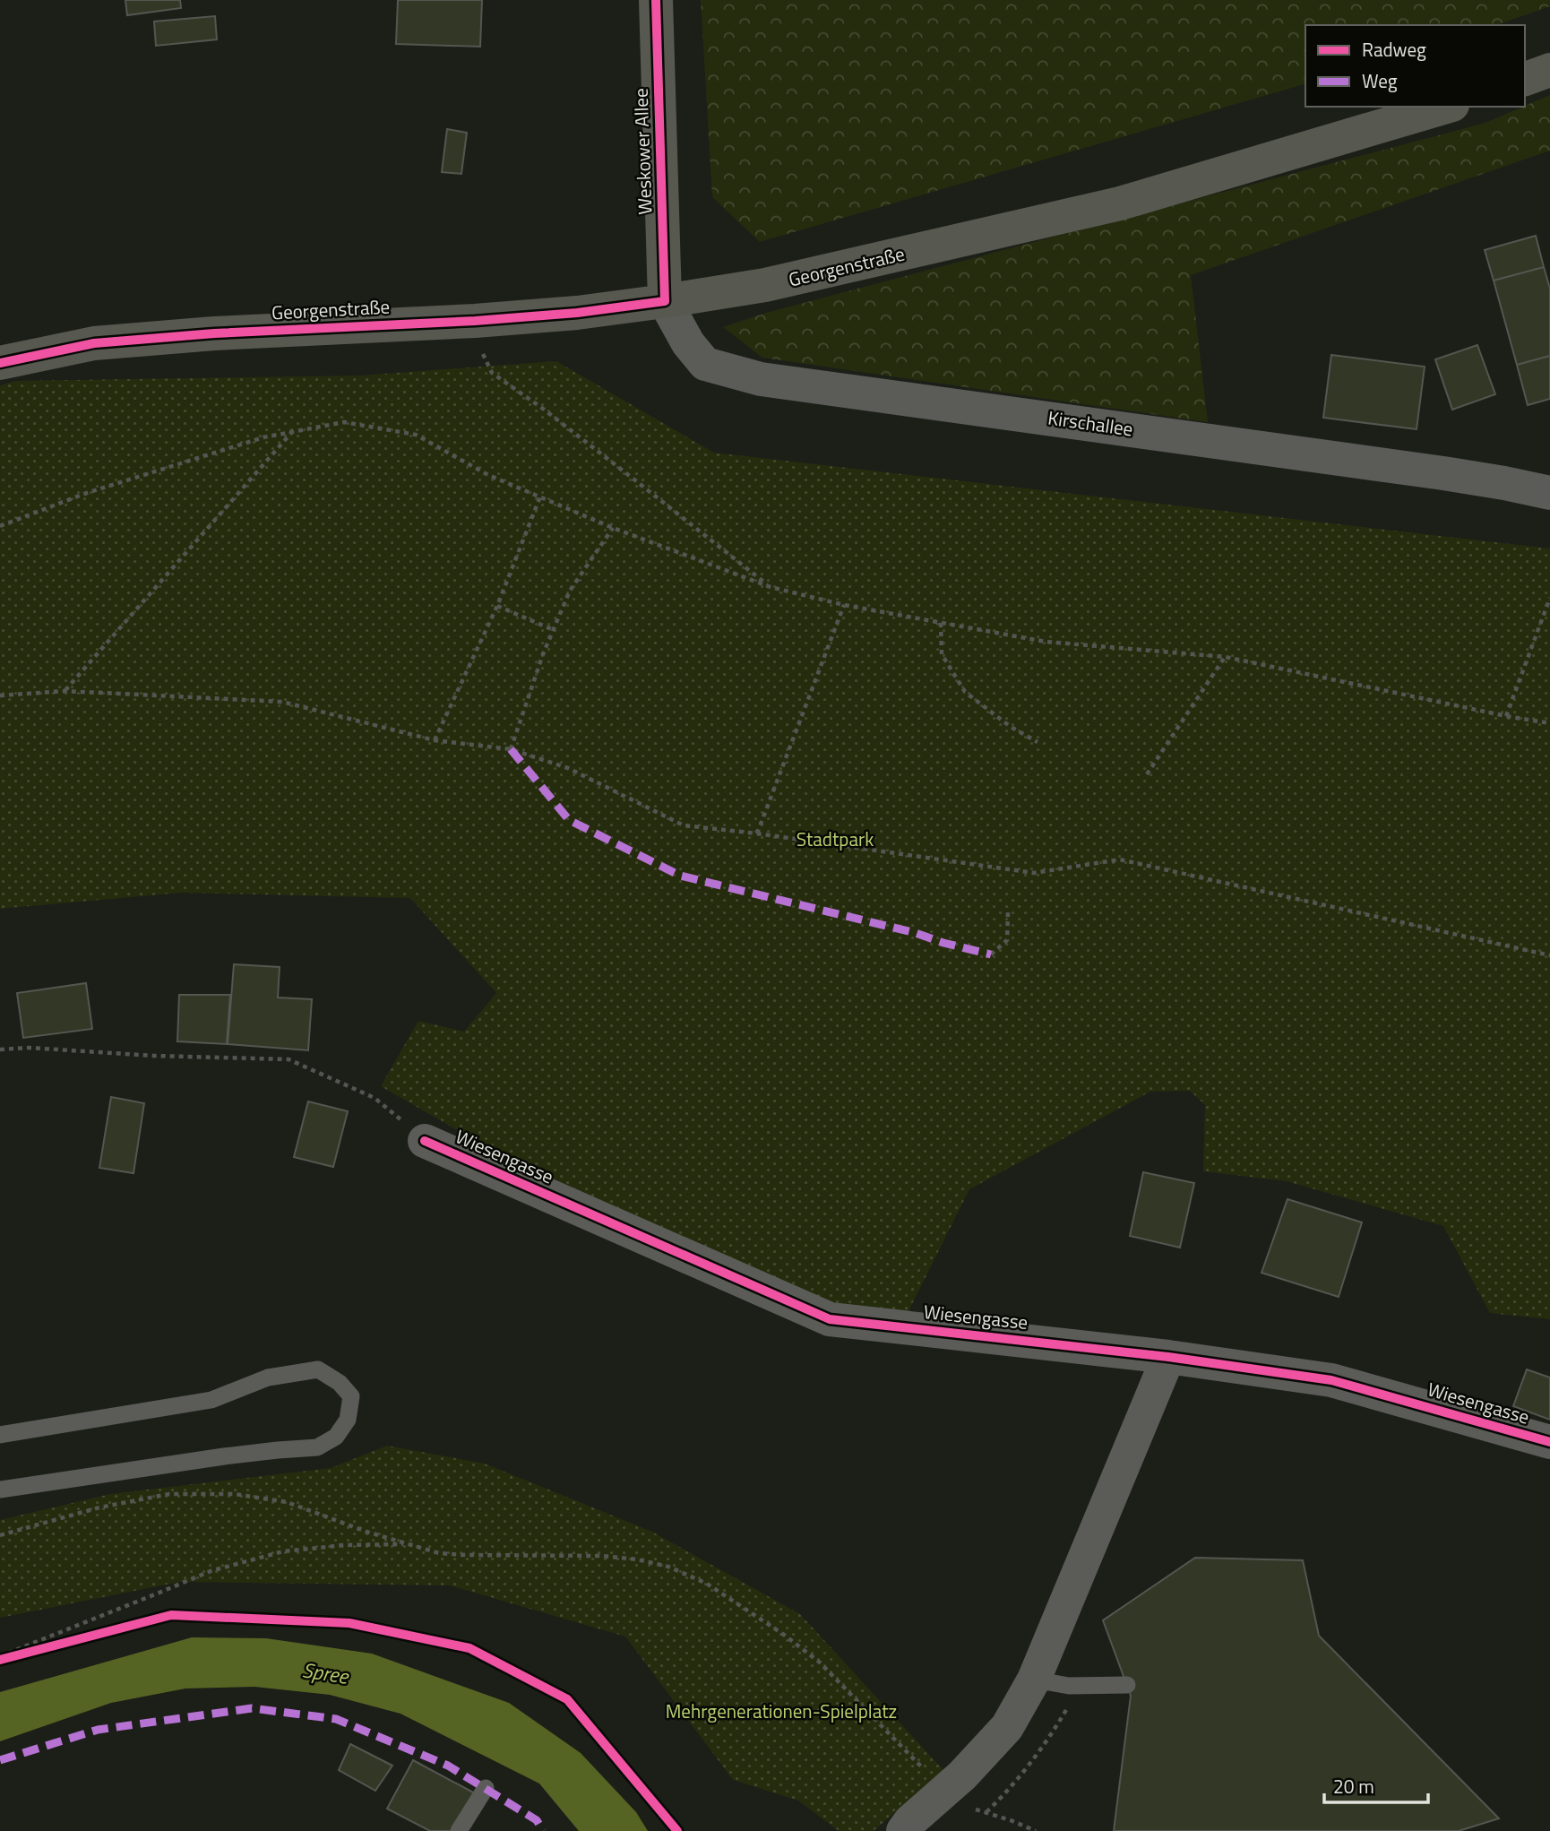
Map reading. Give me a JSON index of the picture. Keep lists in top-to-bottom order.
{
  "streets": {
    "main road": ["Weskower Allee", "Georgenstraße"],
    "street": ["Kirschallee", "Wiesengasse"]
  },
  "crossings": [
    ["Weskower Allee", "Georgenstraße"],
    ["Weskower Allee", "Kirschallee"],
    ["Georgenstraße", "Kirschallee"]
  ],
  "water": ["Spree"],
  "parks": ["Stadtpark", "Mehrgenerationen-Spielplatz"],
  "legend": ["Radweg", "Weg"],
  "scale_bar": "20 m"
}
